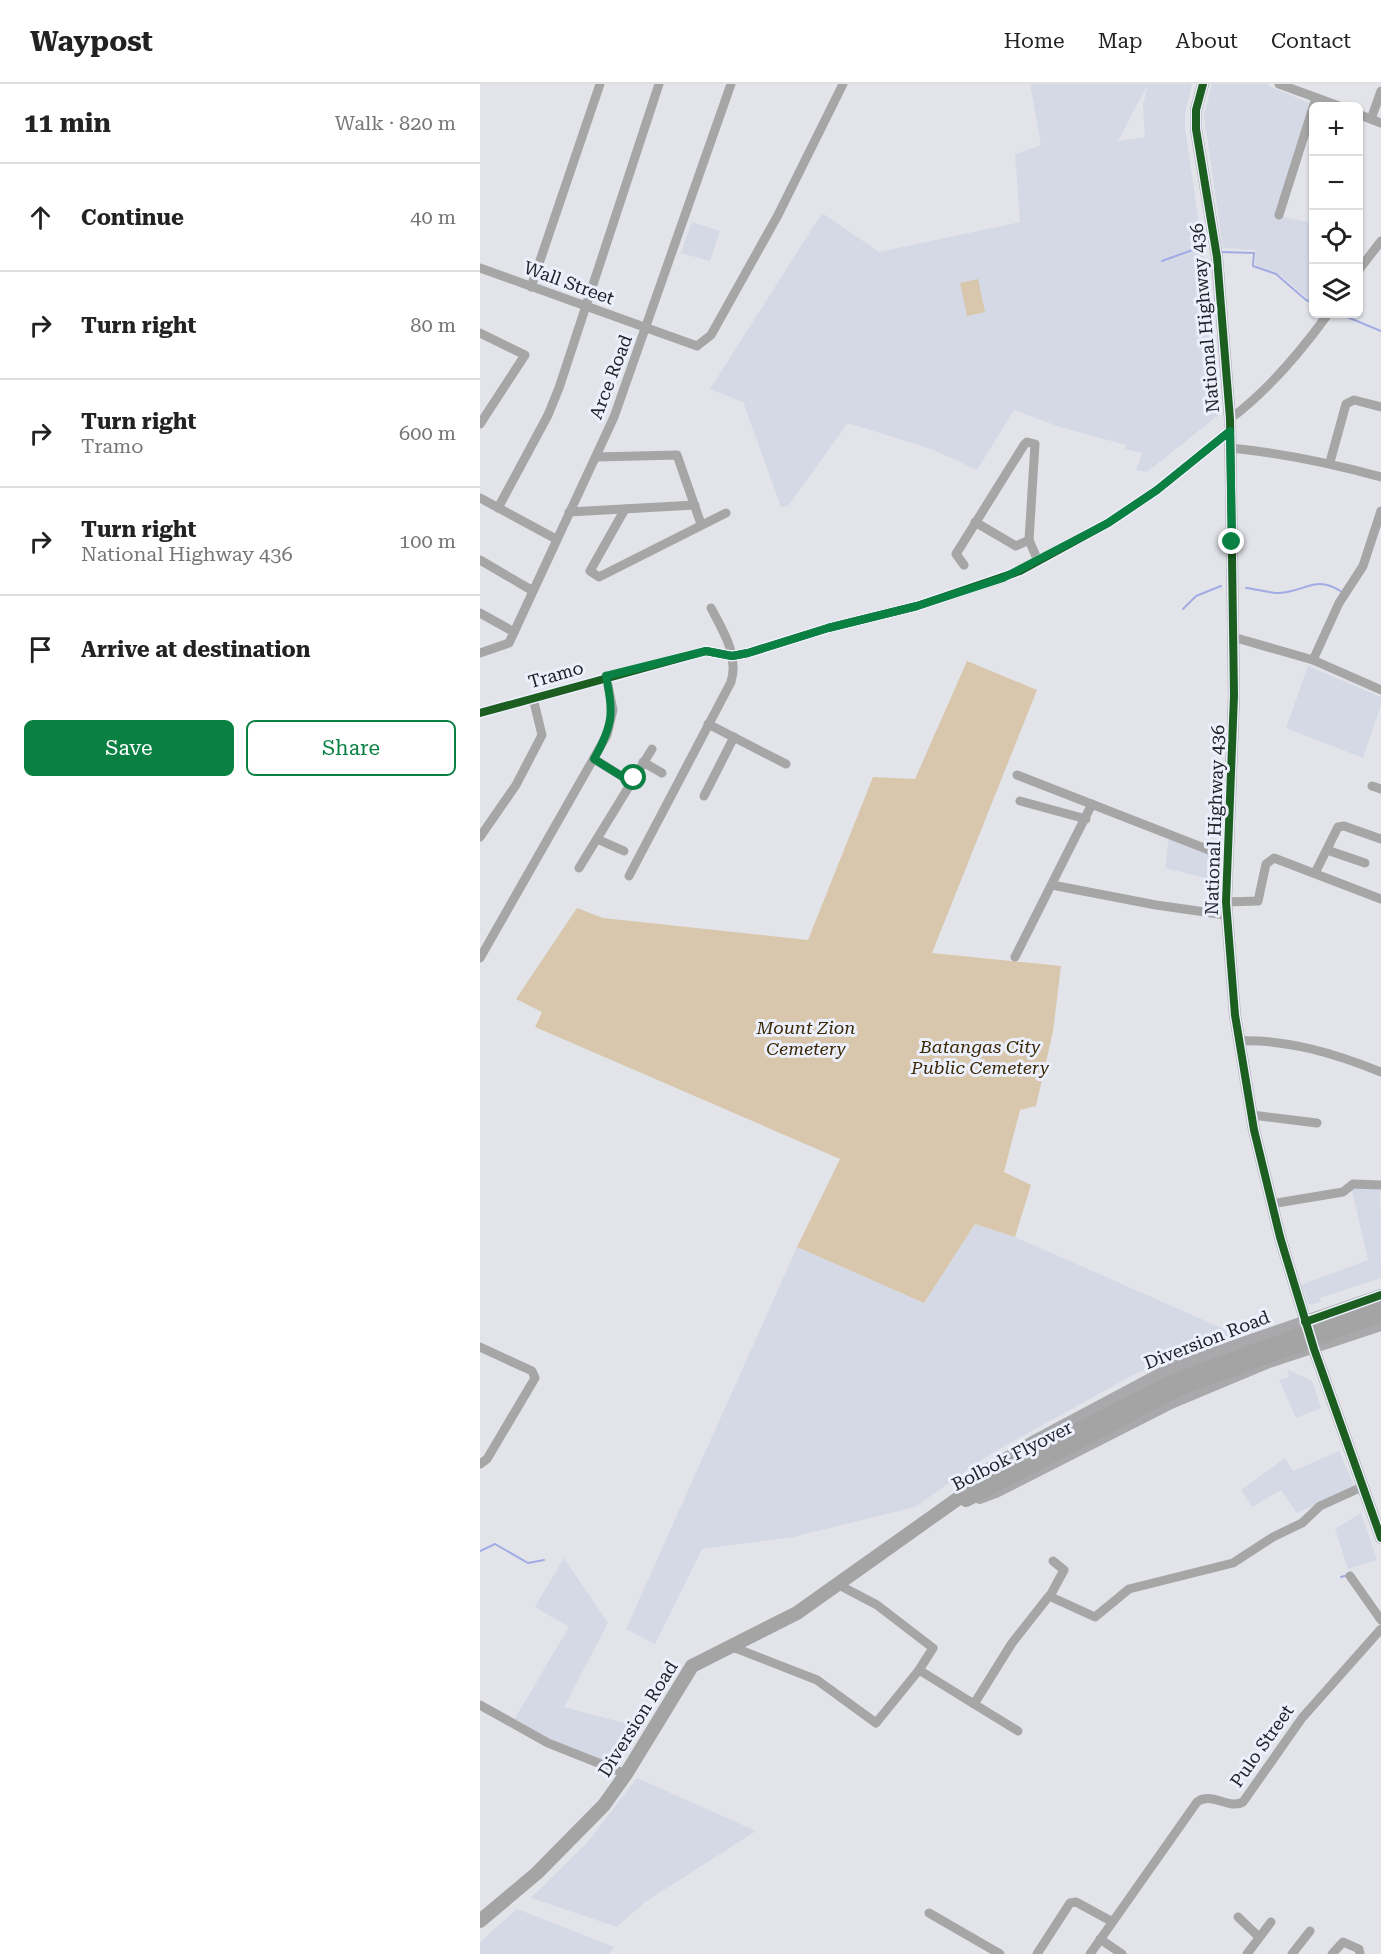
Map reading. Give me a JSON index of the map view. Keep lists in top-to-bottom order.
{
  "streets": {
    "highway": ["Diversion Road", "Bolbok Flyover"],
    "main road": ["National Highway 436"],
    "street": [
      "Wall Street",
      "Arce Road",
      "Tramo",
      "Pulo Street"
    ]
  },
  "crossings": [
    ["Wall Street", "Arce Road"],
    ["National Highway 436", "Tramo"],
    ["National Highway 436", "Diversion Road"],
    ["Diversion Road", "Bolbok Flyover"]
  ],
  "parks": ["Mount Zion Cemetery", "Batangas City Public Cemetery"],
  "page": {
    "header": "Waypost",
    "nav": [
      "Home",
      "Map",
      "About",
      "Contact"
    ],
    "heading": ["11 min", "Walk · 820 m"],
    "map_buttons": ["+", "−"],
    "list": [
      ["Continue", "40 m"],
      ["Turn right", "80 m"],
      ["Turn right", "Tramo", "600 m"],
      ["Turn right", "National Highway 436", "100 m"],
      "Arrive at destination"
    ],
    "buttons": ["Save", "Share"]
  }
}
